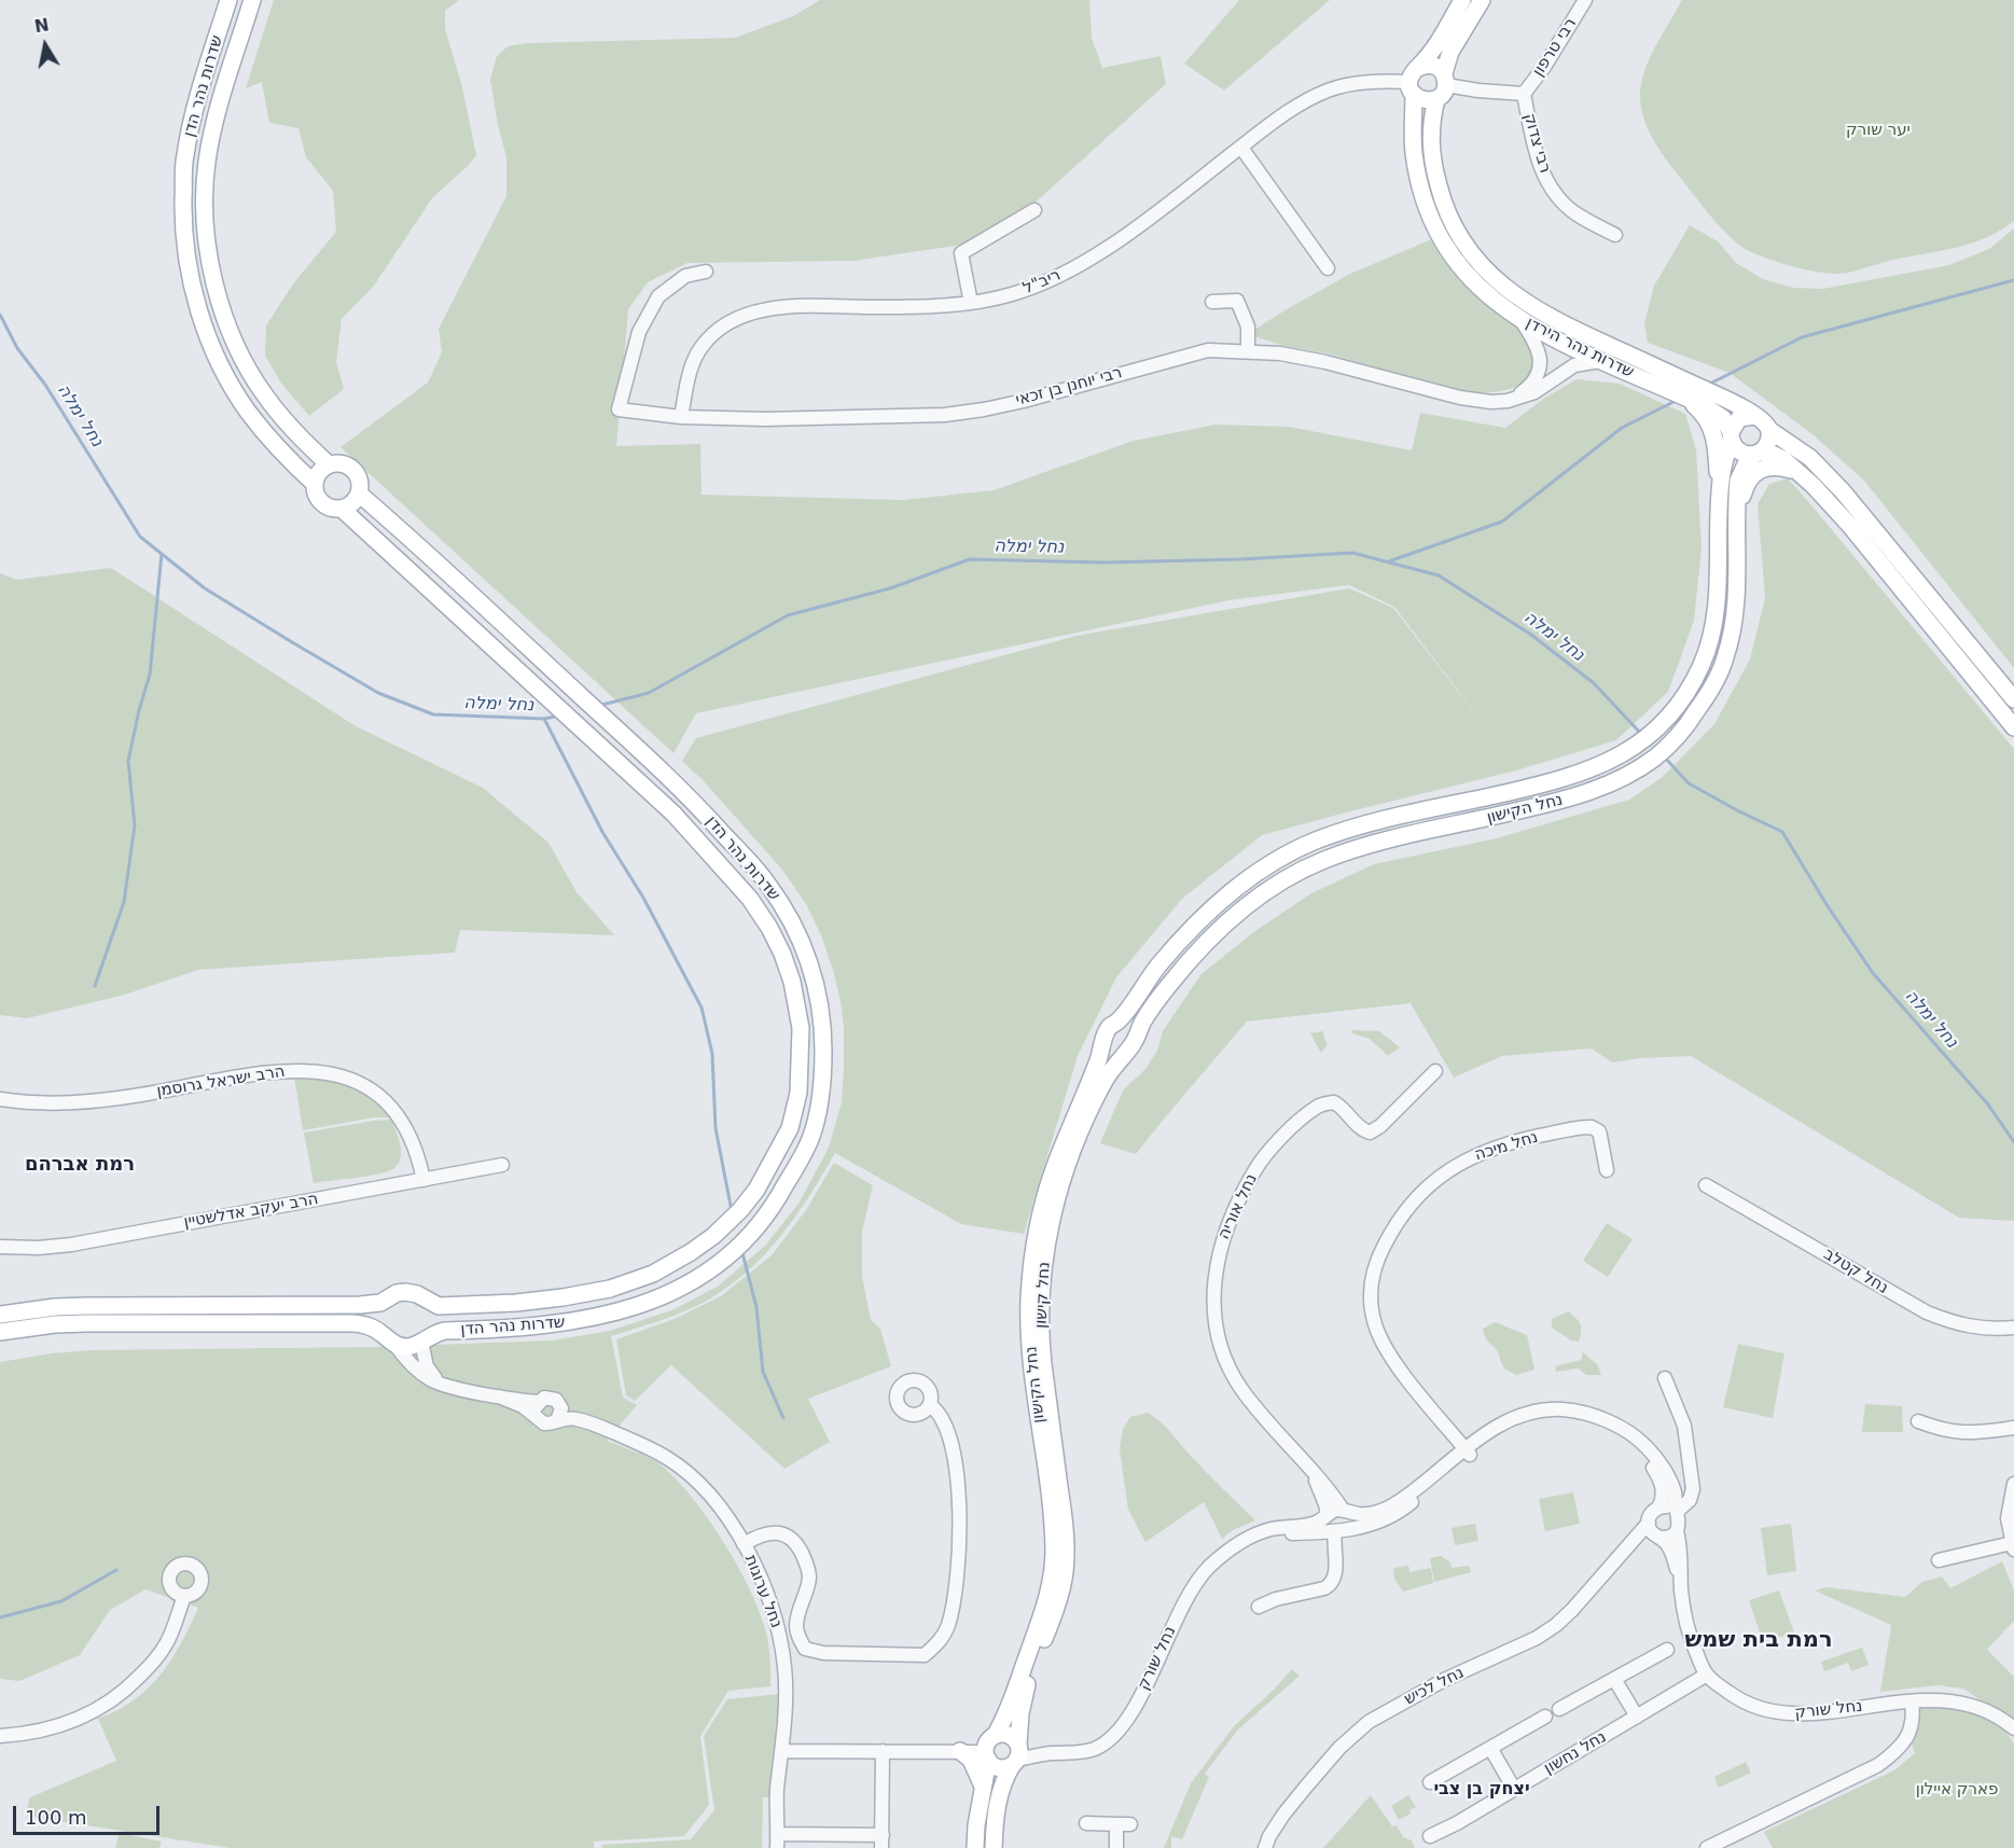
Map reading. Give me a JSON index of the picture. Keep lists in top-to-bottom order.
{
  "streets": {
    "main road": [
      "שדרות נהר הדן",
      "שדרות נהר הירדן",
      "נחל הקישון",
      "נחל קישון"
    ],
    "street": [
      "רבי טרפון",
      "רבי צדוק",
      "ריב\"ל",
      "רבי יוחנן בן זכאי",
      "הרב ישראל גרוסמן",
      "נחל מיכה",
      "נחל אוריה",
      "הרב יעקב אדלשטיין",
      "נחל קטלב",
      "נחל ערוגות",
      "נחל שורק",
      "נחל לכיש",
      "נחל נחשון"
    ]
  },
  "crossings": [
    ["רבי טרפון", "רבי צדוק"],
    ["ריב\"ל", "שדרות נהר הירדן"],
    ["ריב\"ל", "רבי יוחנן בן זכאי"],
    ["שדרות נהר הירדן", "רבי יוחנן בן זכאי"],
    ["שדרות נהר הירדן", "נחל הקישון"],
    ["נחל הקישון", "נחל קישון"],
    ["הרב ישראל גרוסמן", "הרב יעקב אדלשטיין"],
    ["נחל מיכה", "נחל שורק"],
    ["נחל אוריה", "נחל שורק"],
    ["נחל קישון", "נחל שורק"],
    ["נחל שורק", "נחל לכיש"],
    ["נחל שורק", "נחל נחשון"]
  ],
  "districts": ["רמת אברהם", "רמת בית שמש", "יצחק בן צבי"],
  "water": ["נחל ימלה"],
  "parks": ["יער שורק", "פארק איילון"],
  "scale_bar": "100 m",
  "north": "top"
}
